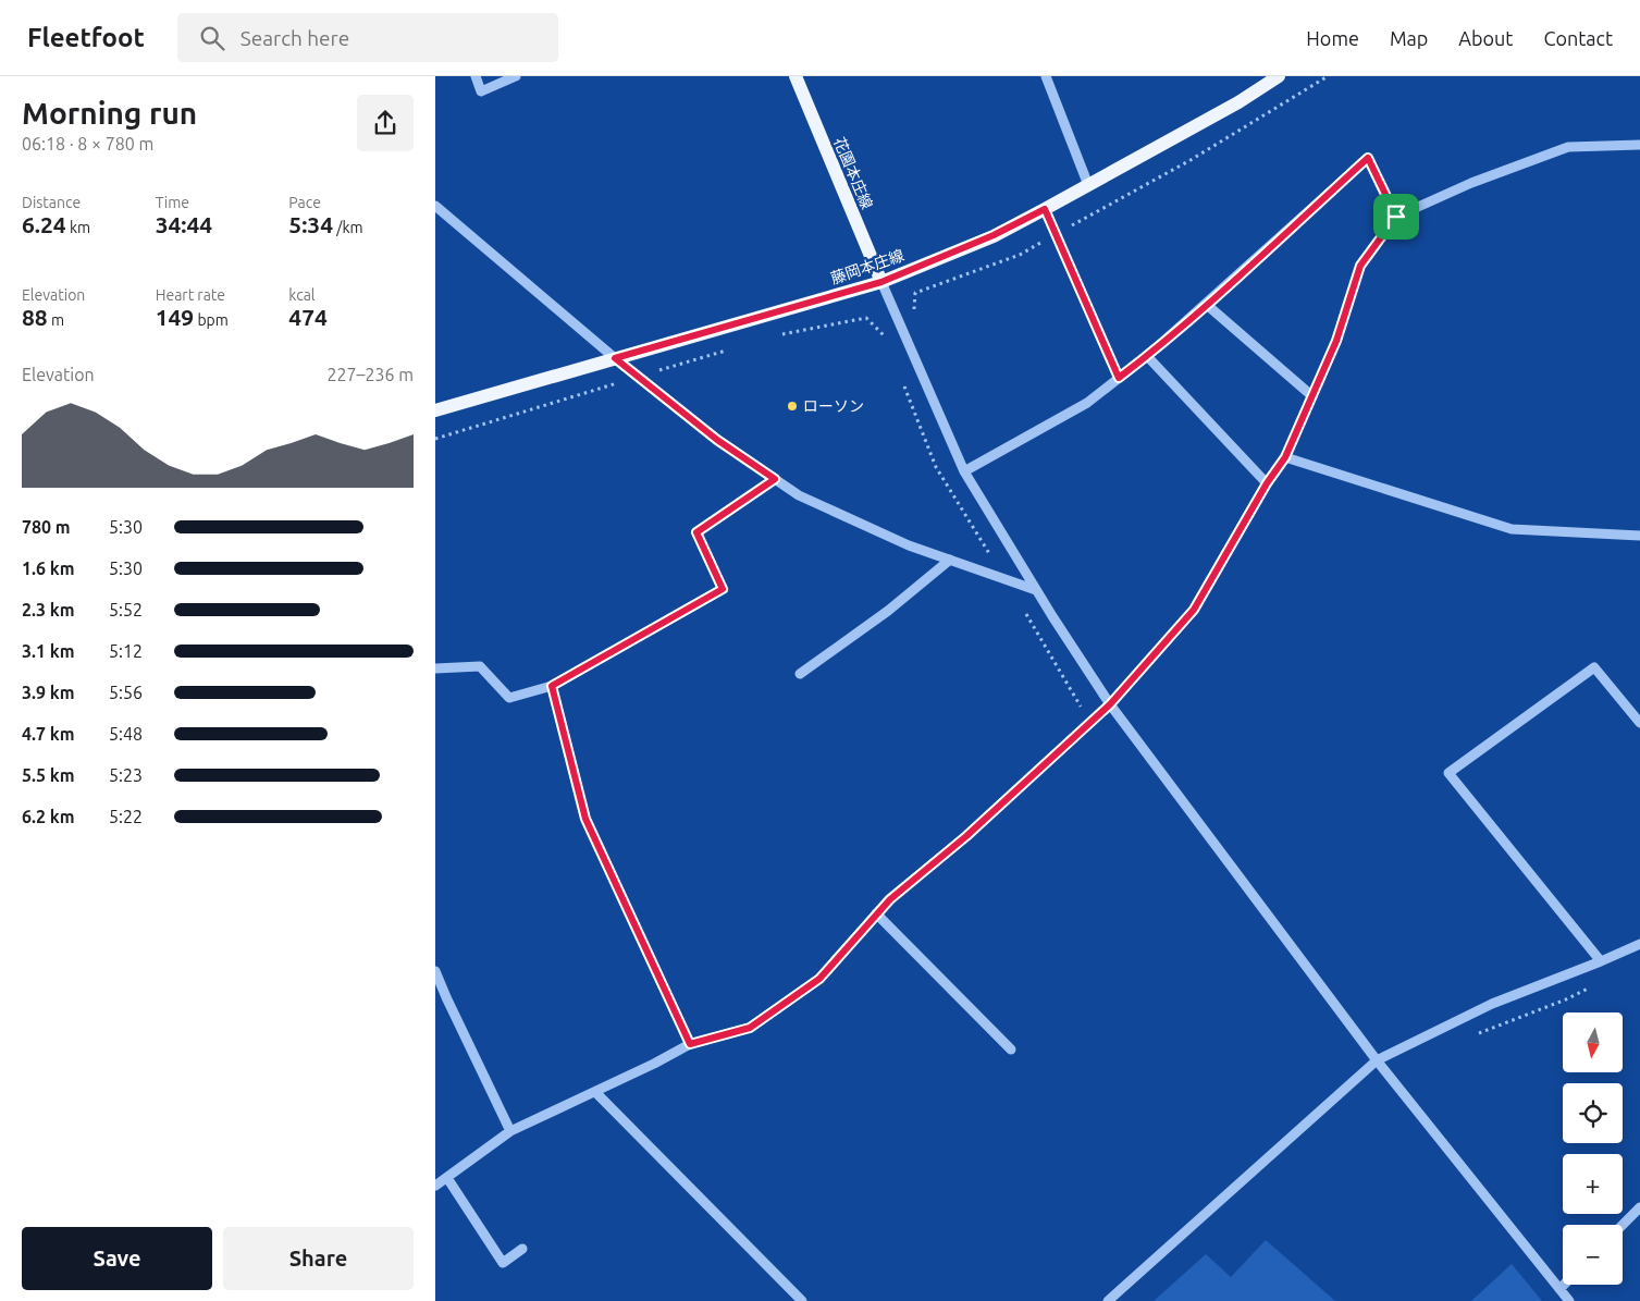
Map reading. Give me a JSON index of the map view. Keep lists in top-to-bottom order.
{
  "streets": {
    "main road": ["花園本庄線", "藤岡本庄線"]
  },
  "crossings": [
    ["花園本庄線", "藤岡本庄線"]
  ],
  "places": ["ローソン"],
  "north": "bottom",
  "page": {
    "header": "Fleetfoot",
    "search": "Search here",
    "nav": [
      "Home",
      "Map",
      "About",
      "Contact"
    ],
    "heading": ["Morning run", "06:18 · 8 × 780 m"],
    "stats": [
      ["Distance", "6.24 km"],
      ["Time", "34:44"],
      ["Pace", "5:34 /km"],
      ["Elevation", "88 m"],
      ["Heart rate", "149 bpm"],
      ["kcal", "474"]
    ],
    "chart": ["Elevation", "227–236 m"],
    "list": [
      {
        "name": "780 m",
        "note": "5:30"
      },
      {
        "name": "1.6 km",
        "note": "5:30"
      },
      {
        "name": "2.3 km",
        "note": "5:52"
      },
      {
        "name": "3.1 km",
        "note": "5:12"
      },
      {
        "name": "3.9 km",
        "note": "5:56"
      },
      {
        "name": "4.7 km",
        "note": "5:48"
      },
      {
        "name": "5.5 km",
        "note": "5:23"
      },
      {
        "name": "6.2 km",
        "note": "5:22"
      }
    ],
    "map_buttons": ["+", "−"],
    "buttons": ["Save", "Share"]
  }
}
